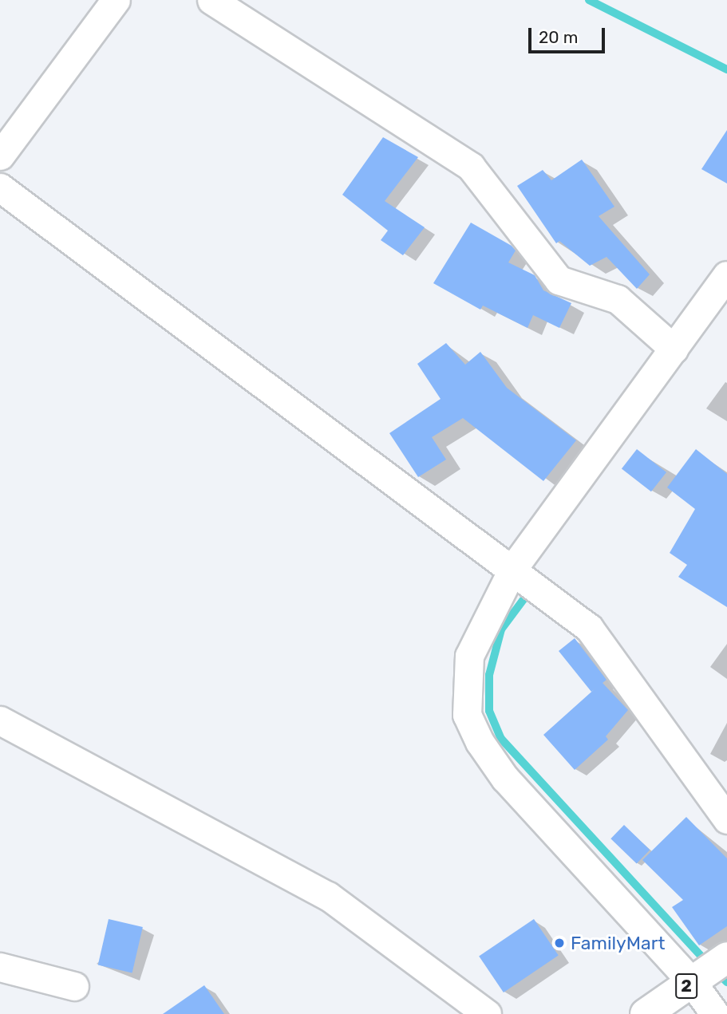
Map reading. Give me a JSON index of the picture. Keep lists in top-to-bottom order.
{
  "streets": {
    "main road": ["2"]
  },
  "places": ["FamilyMart"],
  "scale_bar": "20 m"
}
